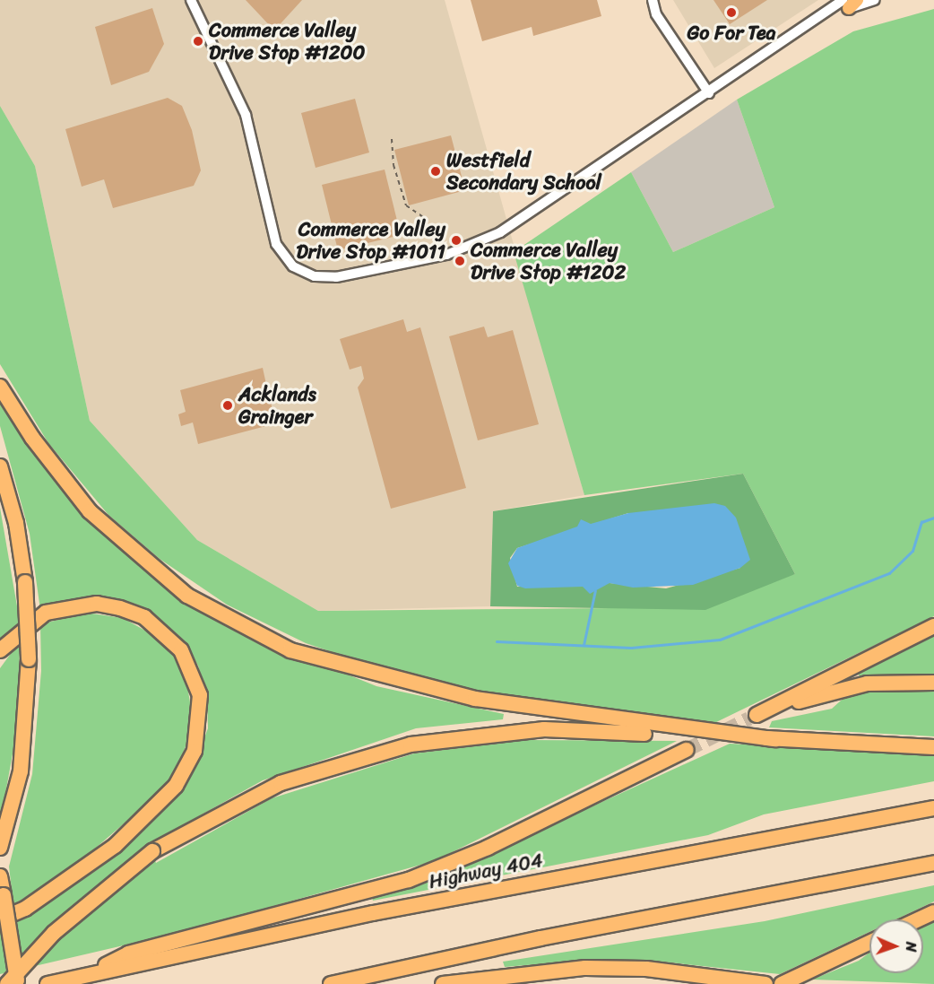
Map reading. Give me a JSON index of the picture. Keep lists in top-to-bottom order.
{
  "streets": {
    "highway": ["Highway 404"]
  },
  "places": [
    "Go For Tea",
    "Commerce Valley Drive Stop #1200",
    "Westfield Secondary School",
    "Commerce Valley Drive Stop #1011",
    "Commerce Valley Drive Stop #1202",
    "Acklands Grainger"
  ],
  "north": "right"
}
